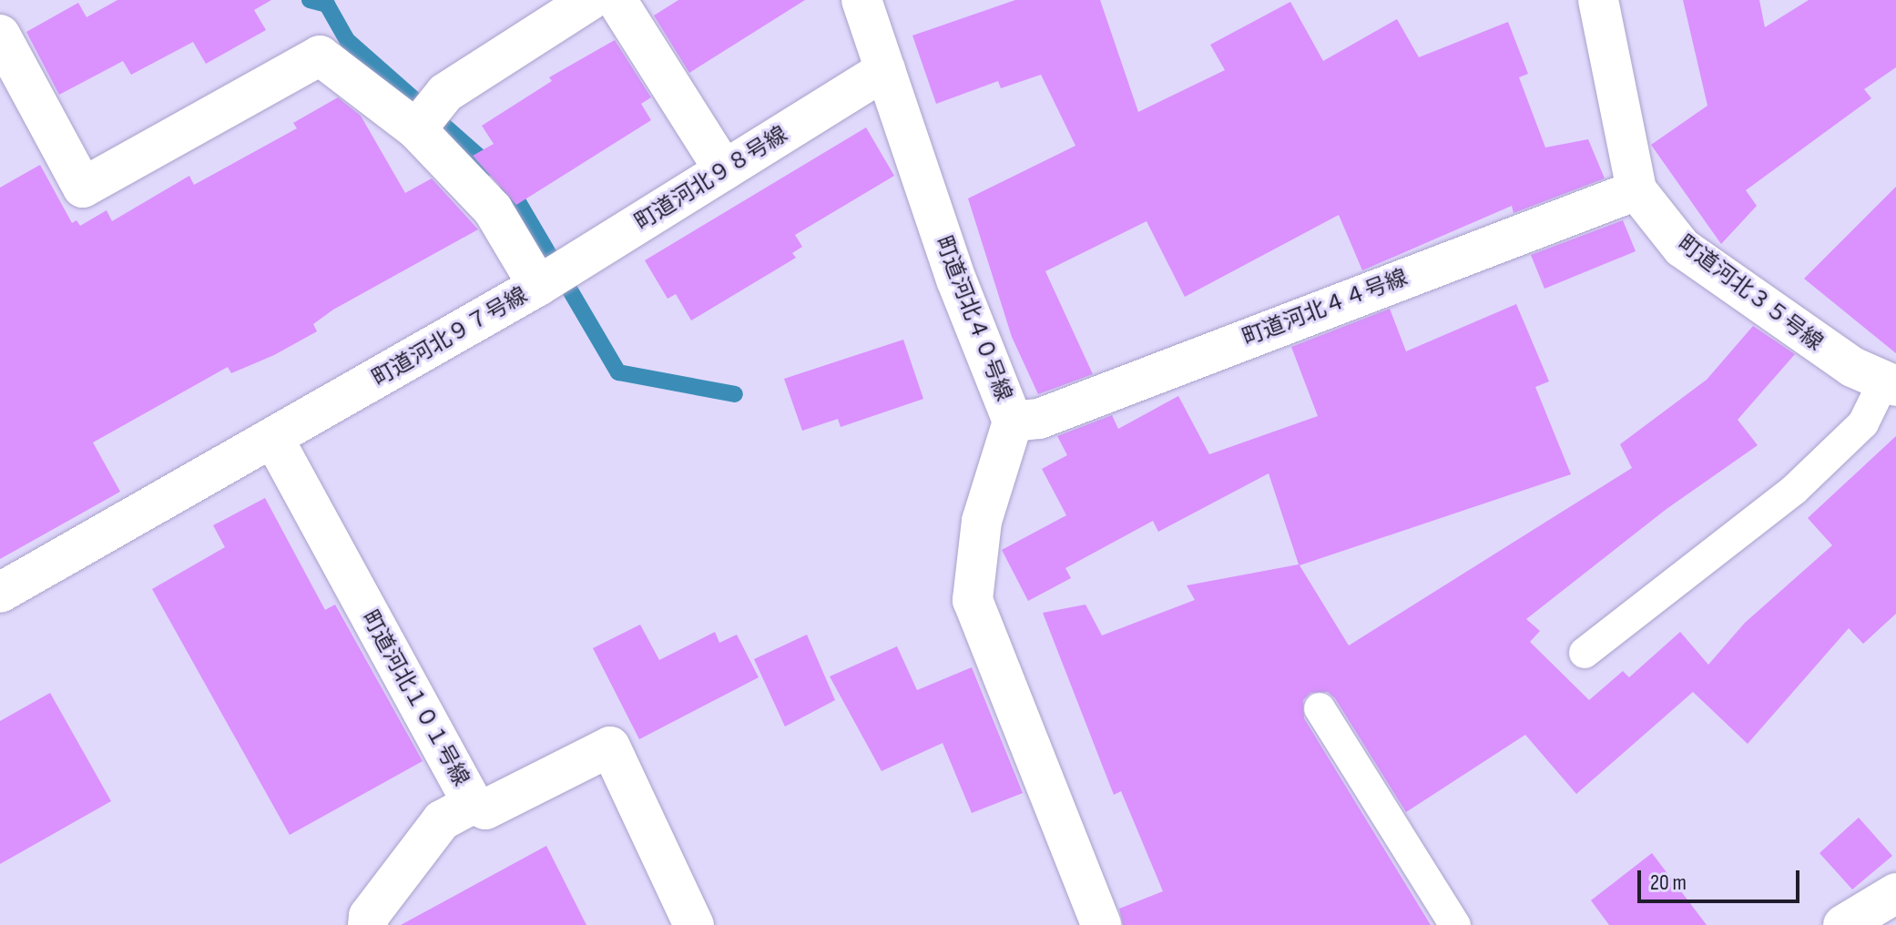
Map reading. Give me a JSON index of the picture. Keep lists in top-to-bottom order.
{
  "streets": {
    "street": [
      "町道河北９８号線",
      "町道河北３５号線",
      "町道河北４４号線",
      "町道河北４０号線",
      "町道河北９７号線",
      "町道河北１０１号線"
    ]
  },
  "crossings": [
    ["町道河北９８号線", "町道河北４０号線"],
    ["町道河北９８号線", "町道河北９７号線"],
    ["町道河北３５号線", "町道河北４４号線"],
    ["町道河北４４号線", "町道河北４０号線"],
    ["町道河北９７号線", "町道河北１０１号線"]
  ],
  "scale_bar": "20 m"
}
